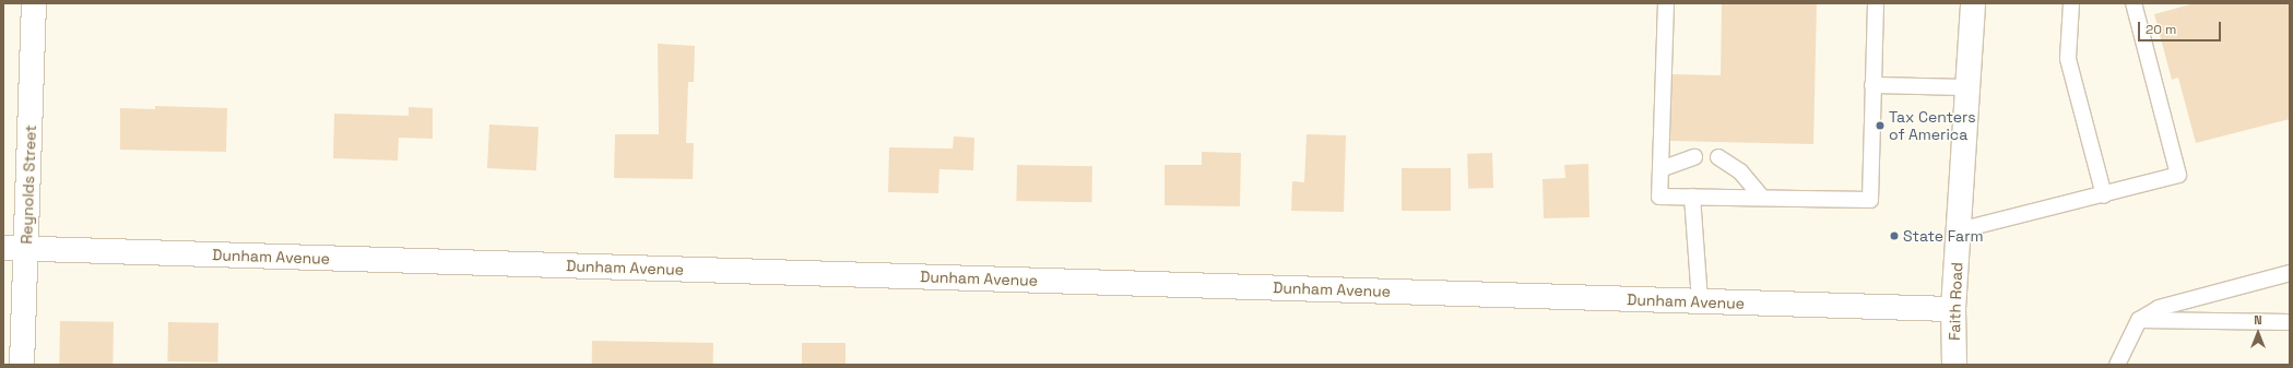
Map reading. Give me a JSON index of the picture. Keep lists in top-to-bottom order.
{
  "streets": {
    "street": ["Reynolds Street", "Dunham Avenue", "Faith Road"]
  },
  "crossings": [
    ["Reynolds Street", "Dunham Avenue"],
    ["Dunham Avenue", "Faith Road"]
  ],
  "places": ["Tax Centers of America", "State Farm"],
  "scale_bar": "20 m",
  "north": "top"
}
